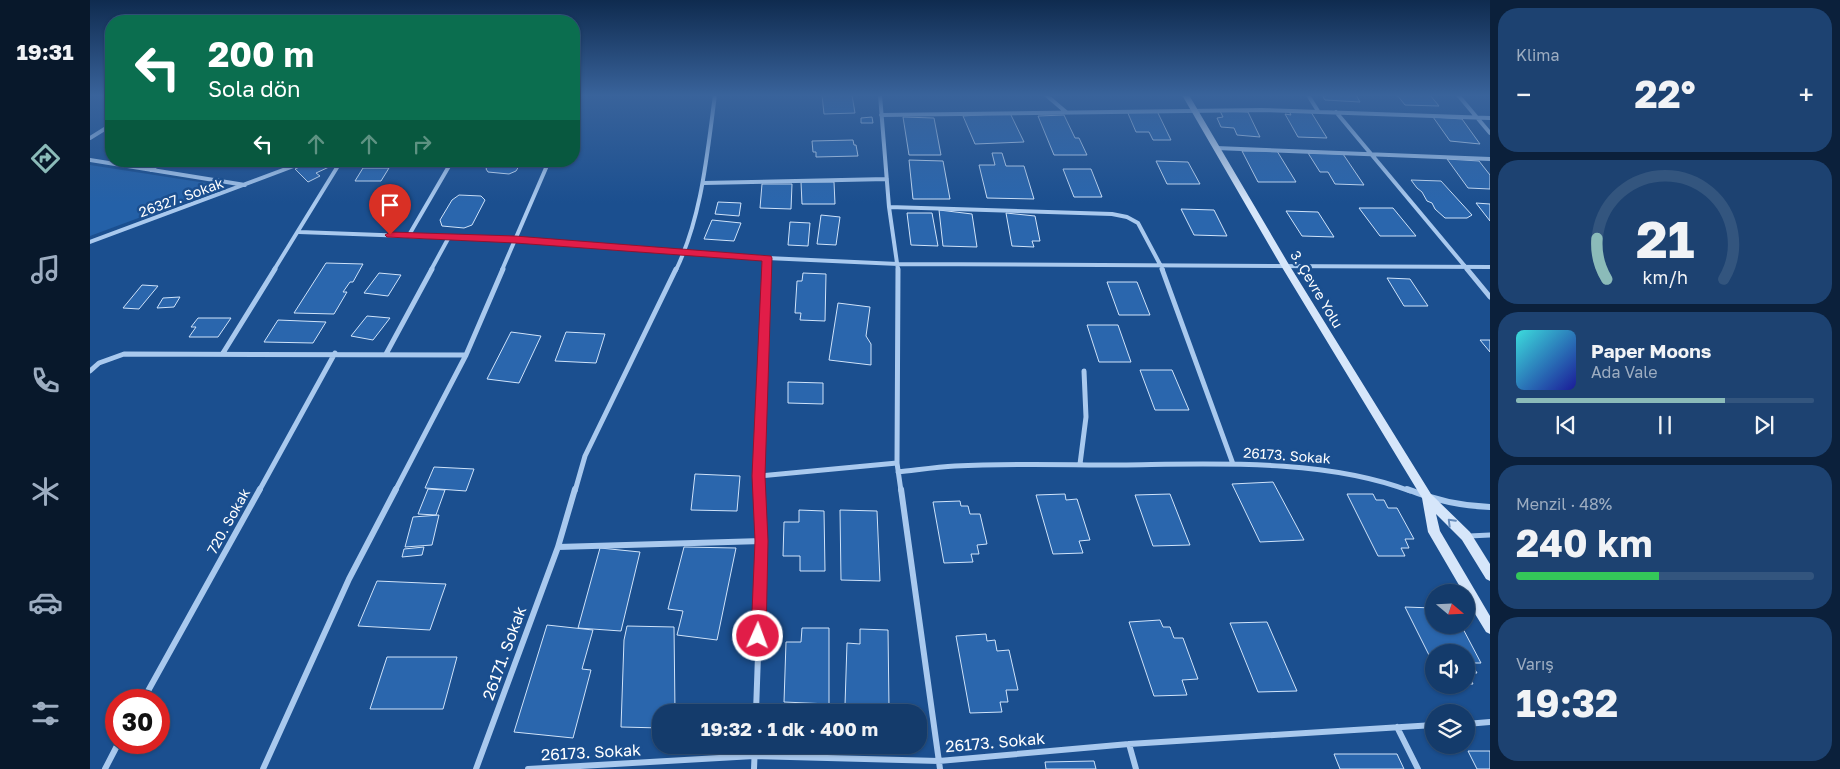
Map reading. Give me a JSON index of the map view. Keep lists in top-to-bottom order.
{
  "streets": {
    "main road": ["3. Çevre Yolu"],
    "street": [
      "26327. Sokak",
      "26173. Sokak",
      "720. Sokak",
      "26171. Sokak"
    ]
  },
  "crossings": [
    ["3. Çevre Yolu", "26173. Sokak"]
  ],
  "north": "right",
  "page": {
    "tabs": "19:31",
    "tile": [
      "Klima",
      ["Menzil · 48%", "240 km"],
      ["Varış", "19:32"]
    ],
    "turn": ["200 m", "Sola dön"],
    "heat": ["−", "22°", "+"],
    "song": ["Paper Moons", "Ada Vale"],
    "limit": "30",
    "trip": "19:32 · 1 dk · 400 m",
    "gauge": ["21", "km/h"]
  }
}
